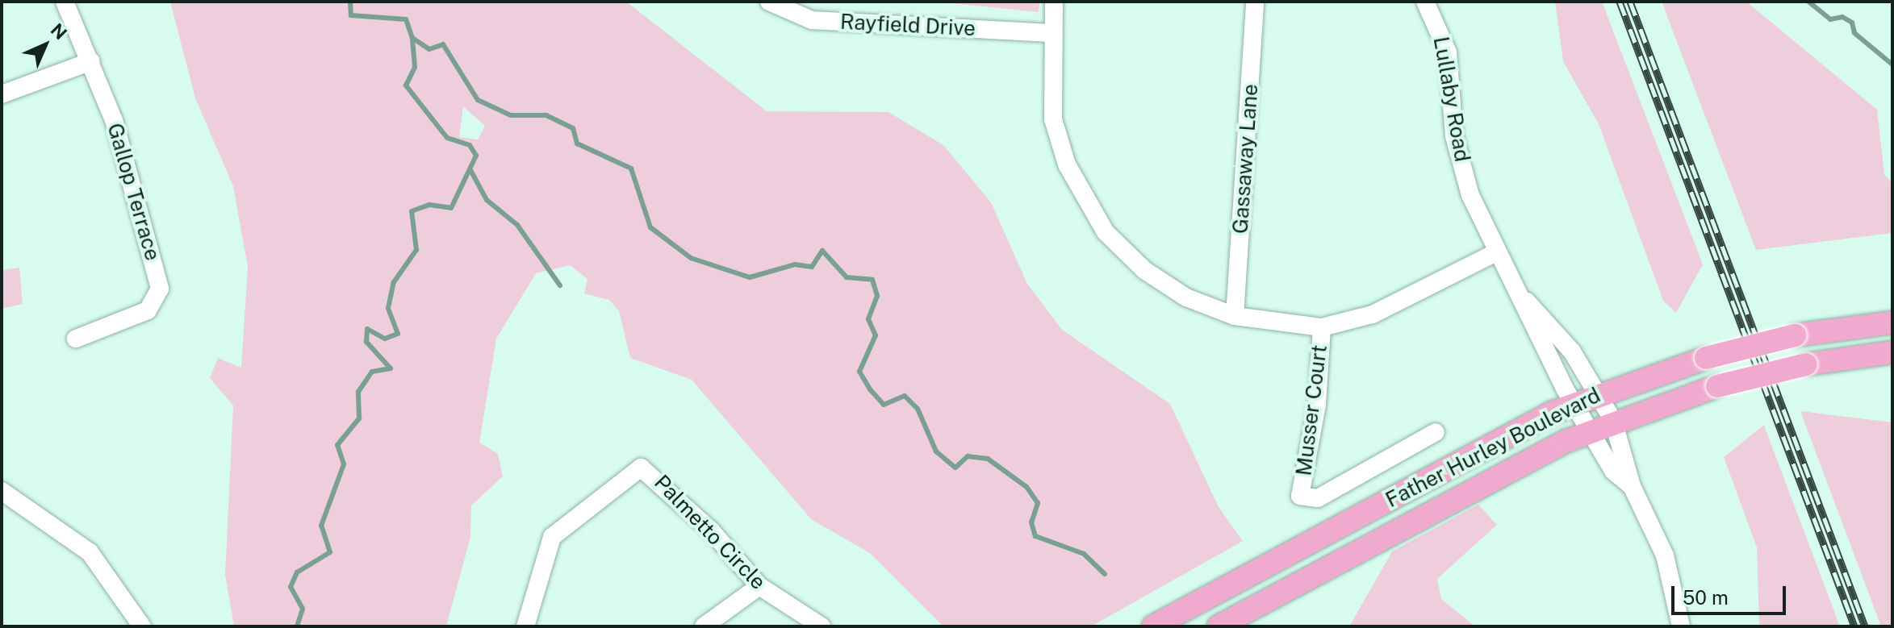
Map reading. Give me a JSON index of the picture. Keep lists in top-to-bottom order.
{
  "streets": {
    "main road": ["Father Hurley Boulevard"],
    "street": [
      "Rayfield Drive",
      "Lullaby Road",
      "Gassaway Lane",
      "Gallop Terrace",
      "Musser Court",
      "Palmetto Circle"
    ]
  },
  "crossings": [
    ["Lullaby Road", "Father Hurley Boulevard"]
  ],
  "scale_bar": "50 m",
  "north": "top right"
}
